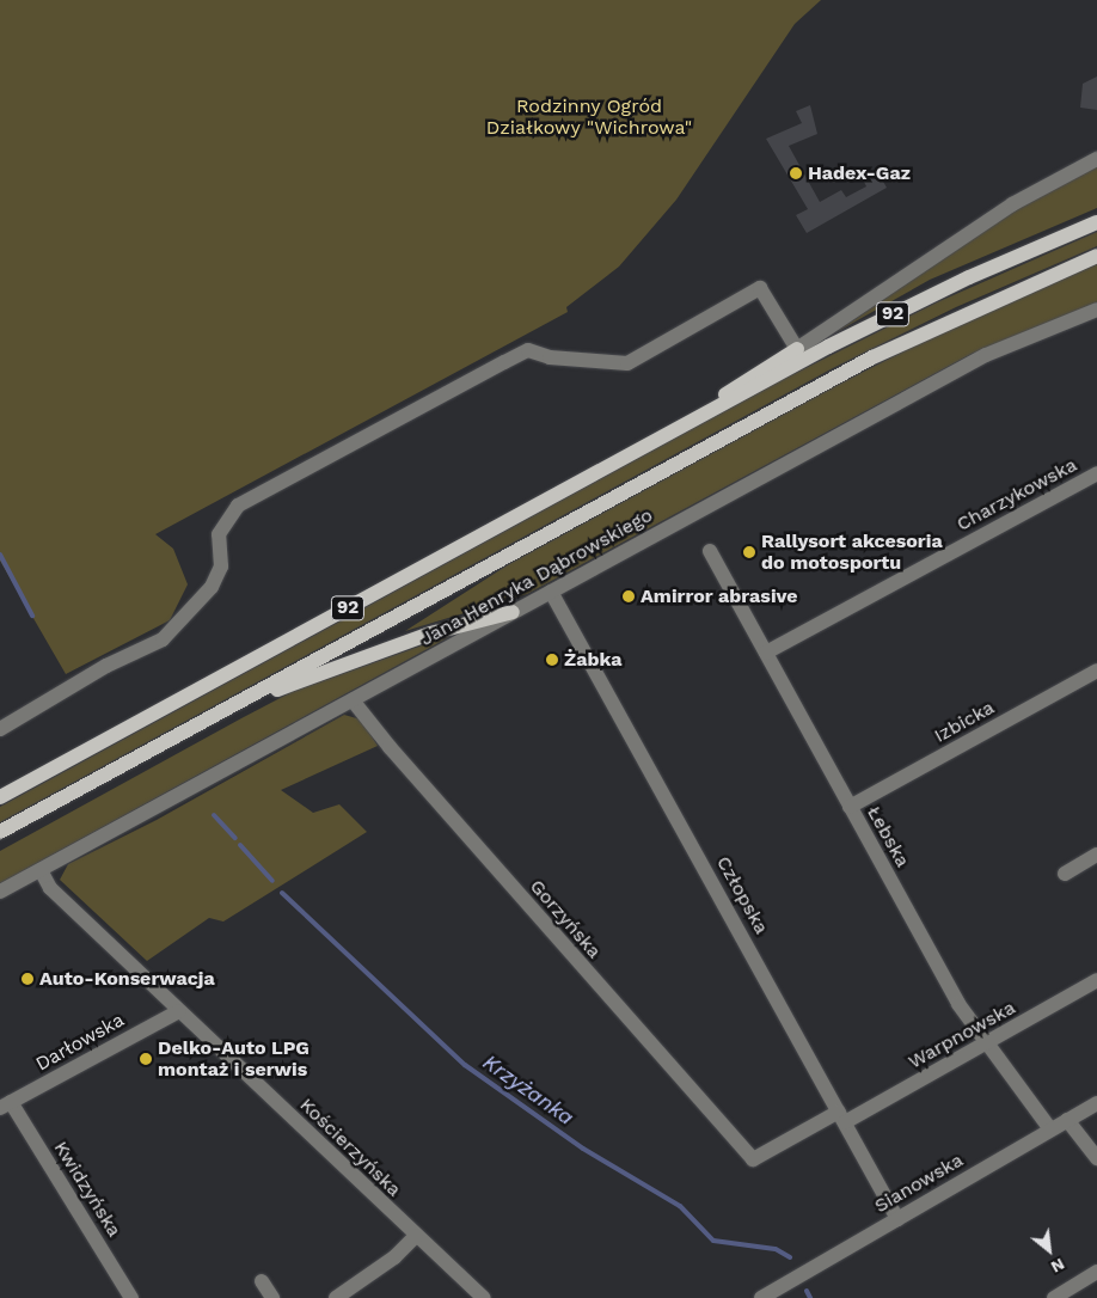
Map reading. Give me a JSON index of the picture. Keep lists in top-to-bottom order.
{
  "streets": {
    "main road": ["92", "Jana Henryka Dąbrowskiego"],
    "street": [
      "Charzykowska",
      "Izbicka",
      "Łebska",
      "Człopska",
      "Gorzyńska",
      "Warpnowska",
      "Darłowska",
      "Kościerzyńska",
      "Sianowska",
      "Kwidzyńska"
    ]
  },
  "crossings": [
    ["Charzykowska", "Łebska"],
    ["Jana Henryka Dąbrowskiego", "Człopska"],
    ["Jana Henryka Dąbrowskiego", "Gorzyńska"],
    ["Jana Henryka Dąbrowskiego", "Kościerzyńska"],
    ["Izbicka", "Łebska"],
    ["Łebska", "Warpnowska"],
    ["Łebska", "Sianowska"],
    ["Człopska", "Warpnowska"],
    ["Człopska", "Sianowska"],
    ["Gorzyńska", "Warpnowska"],
    ["Darłowska", "Kościerzyńska"],
    ["Darłowska", "Kwidzyńska"]
  ],
  "water": ["Krzyżanka"],
  "parks": ["Rodzinny Ogród Działkowy \"Wichrowa\""],
  "places": [
    "Hadex-Gaz",
    "Rallysort akcesoria do motosportu",
    "Amirror abrasive",
    "Żabka",
    "Auto-Konserwacja",
    "Delko-Auto LPG montaż i serwis"
  ],
  "north": "bottom right"
}
